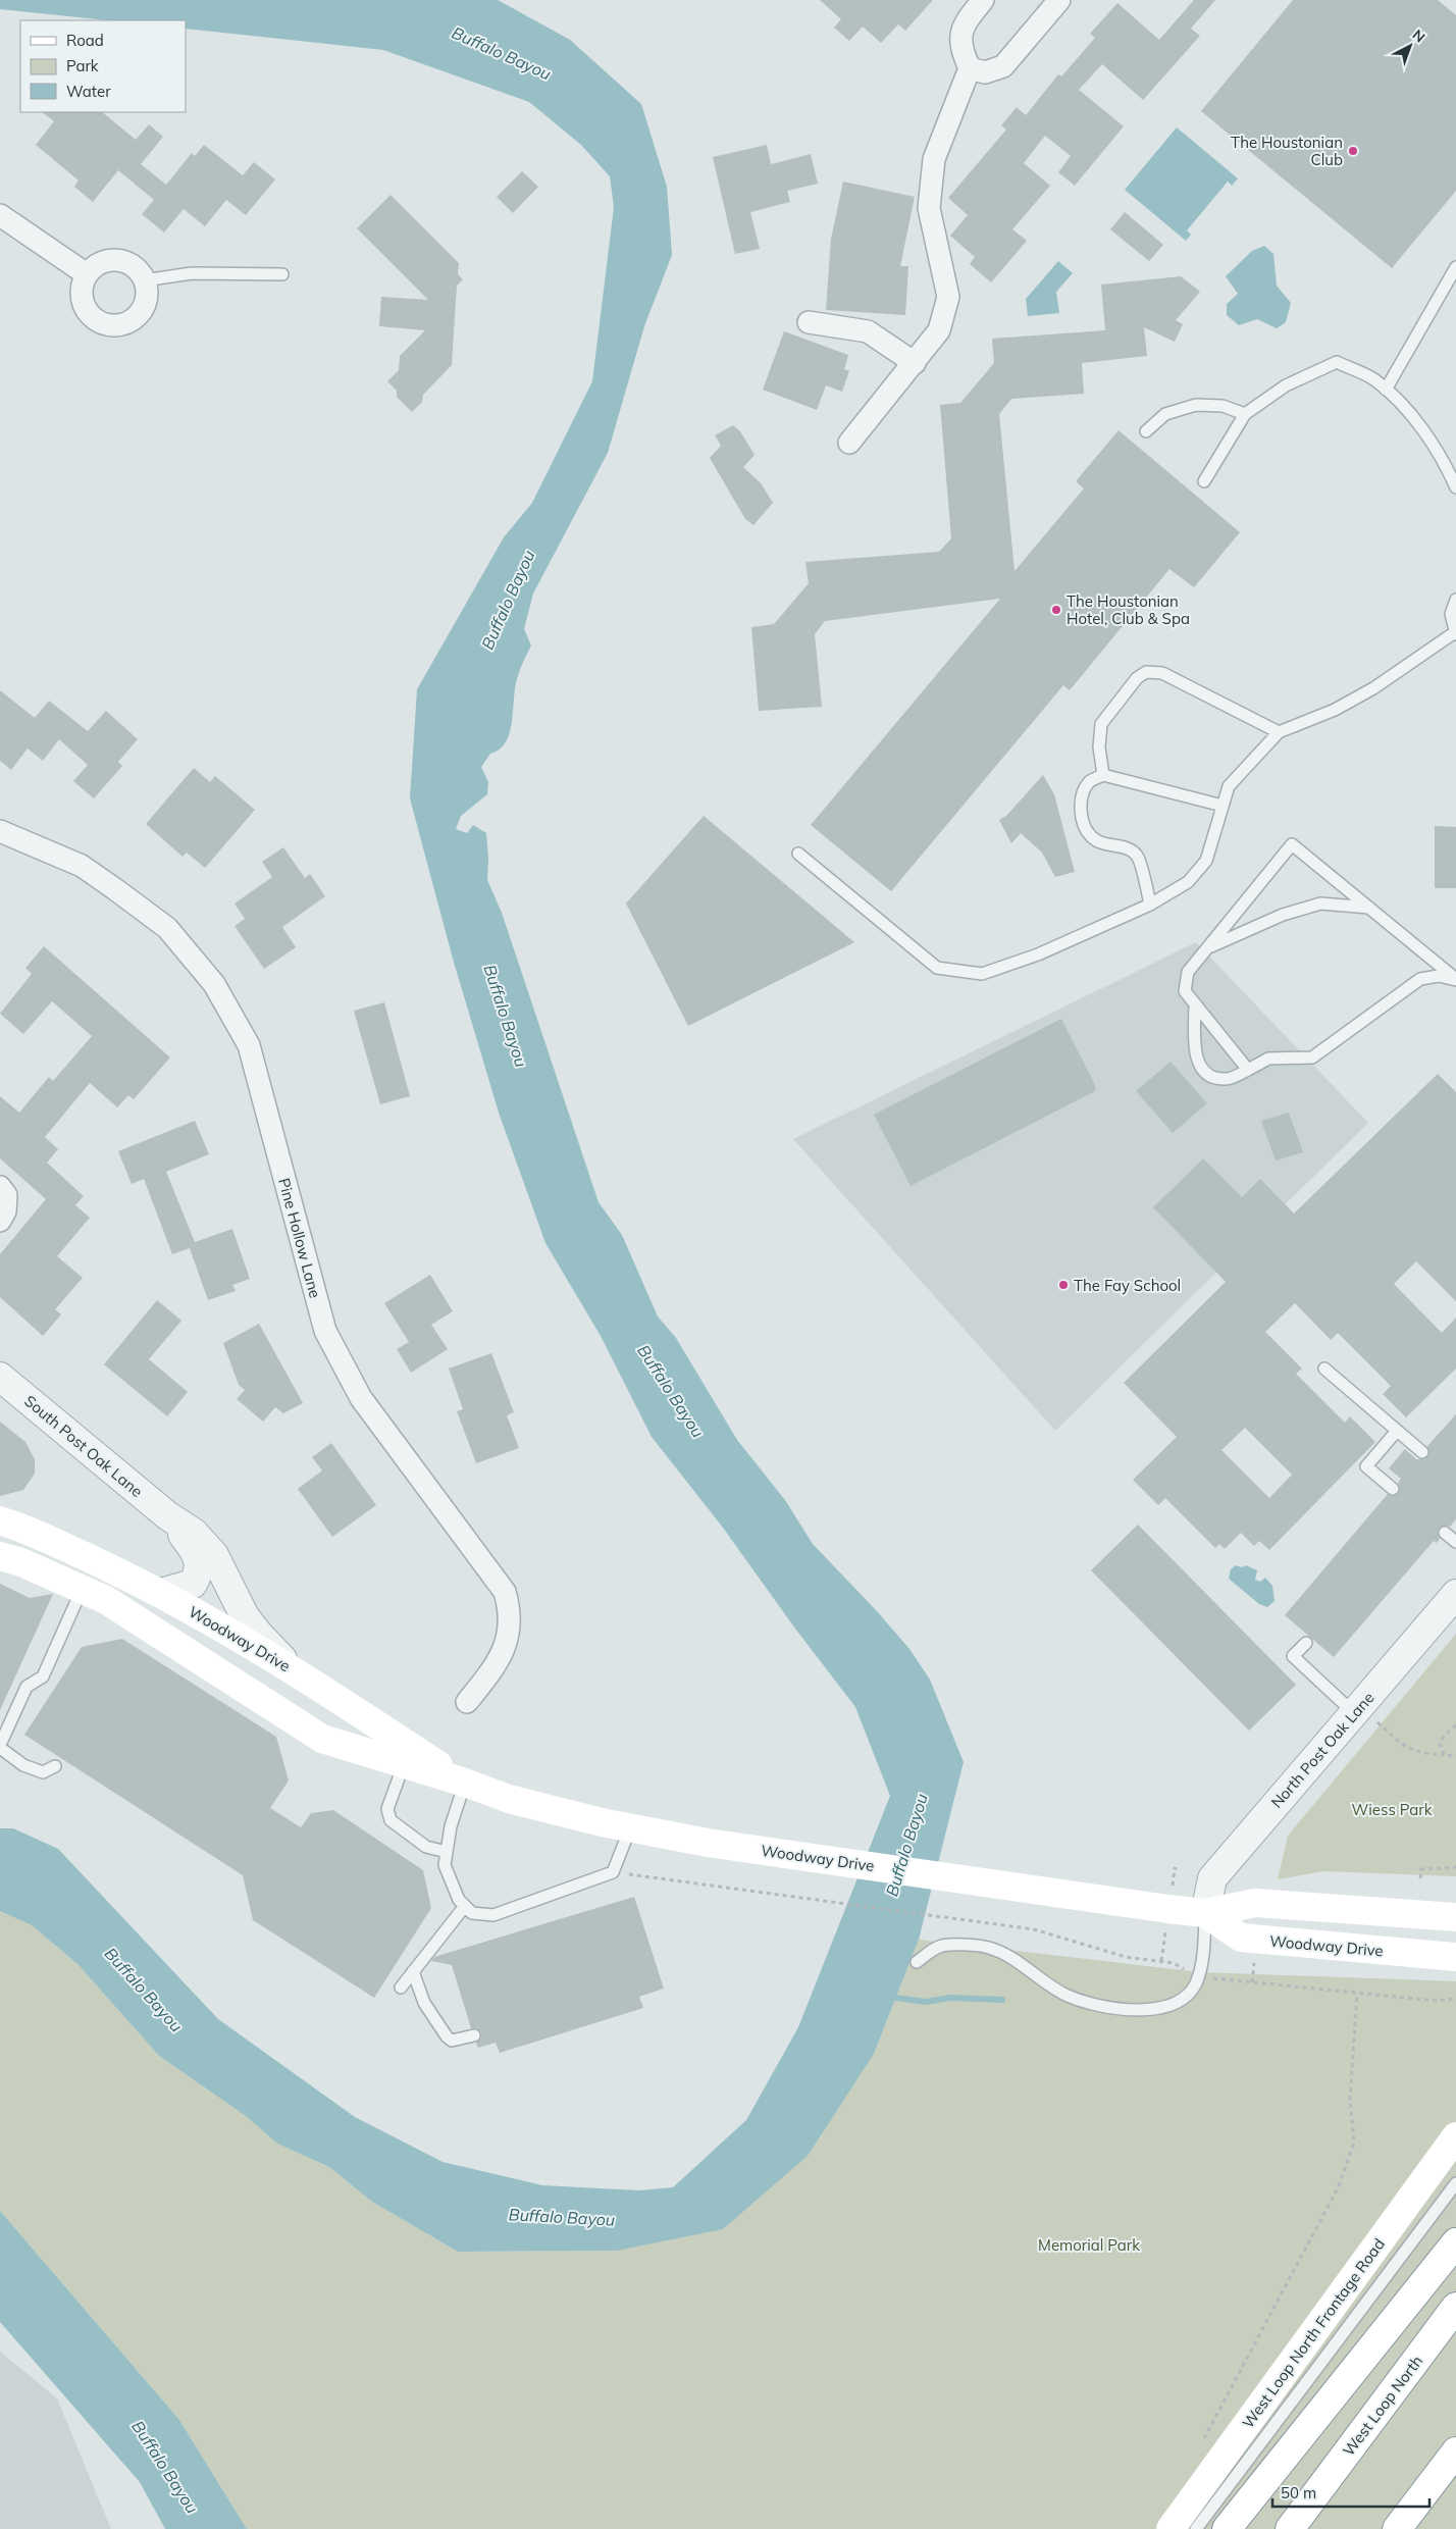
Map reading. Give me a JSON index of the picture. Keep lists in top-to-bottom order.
{
  "streets": {
    "main road": ["Woodway Drive", "West Loop North Frontage Road", "West Loop North"],
    "street": ["Pine Hollow Lane", "South Post Oak Lane", "North Post Oak Lane"]
  },
  "crossings": [
    ["South Post Oak Lane", "Woodway Drive"],
    ["Woodway Drive", "North Post Oak Lane"]
  ],
  "water": ["Buffalo Bayou"],
  "parks": ["Wiess Park", "Memorial Park"],
  "places": ["The Houstonian Club", "The Houstonian Hotel, Club & Spa", "The Fay School"],
  "legend": ["Road", "Park", "Water"],
  "scale_bar": "50 m",
  "north": "top right"
}
